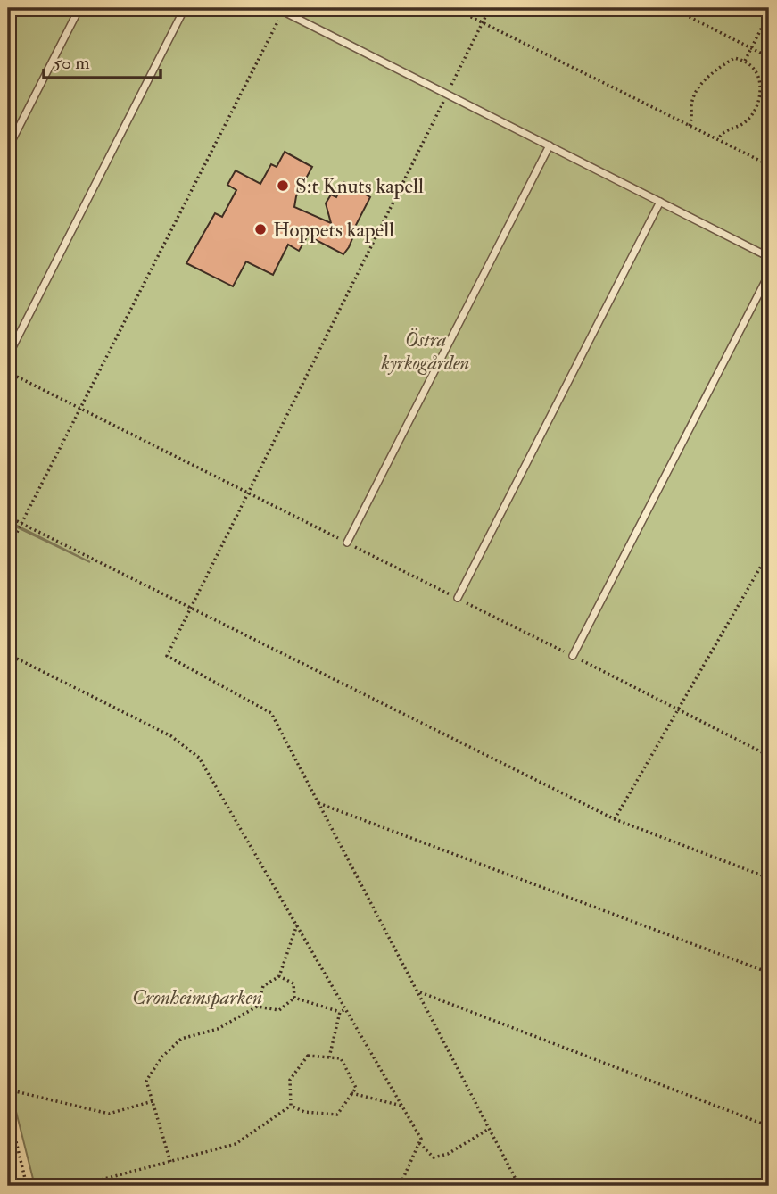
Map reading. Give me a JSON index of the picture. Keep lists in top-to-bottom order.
{
  "parks": ["Östra kyrkogården", "Cronheimsparken"],
  "places": ["S:t Knuts kapell", "Hoppets kapell"],
  "scale_bar": "50 m"
}
